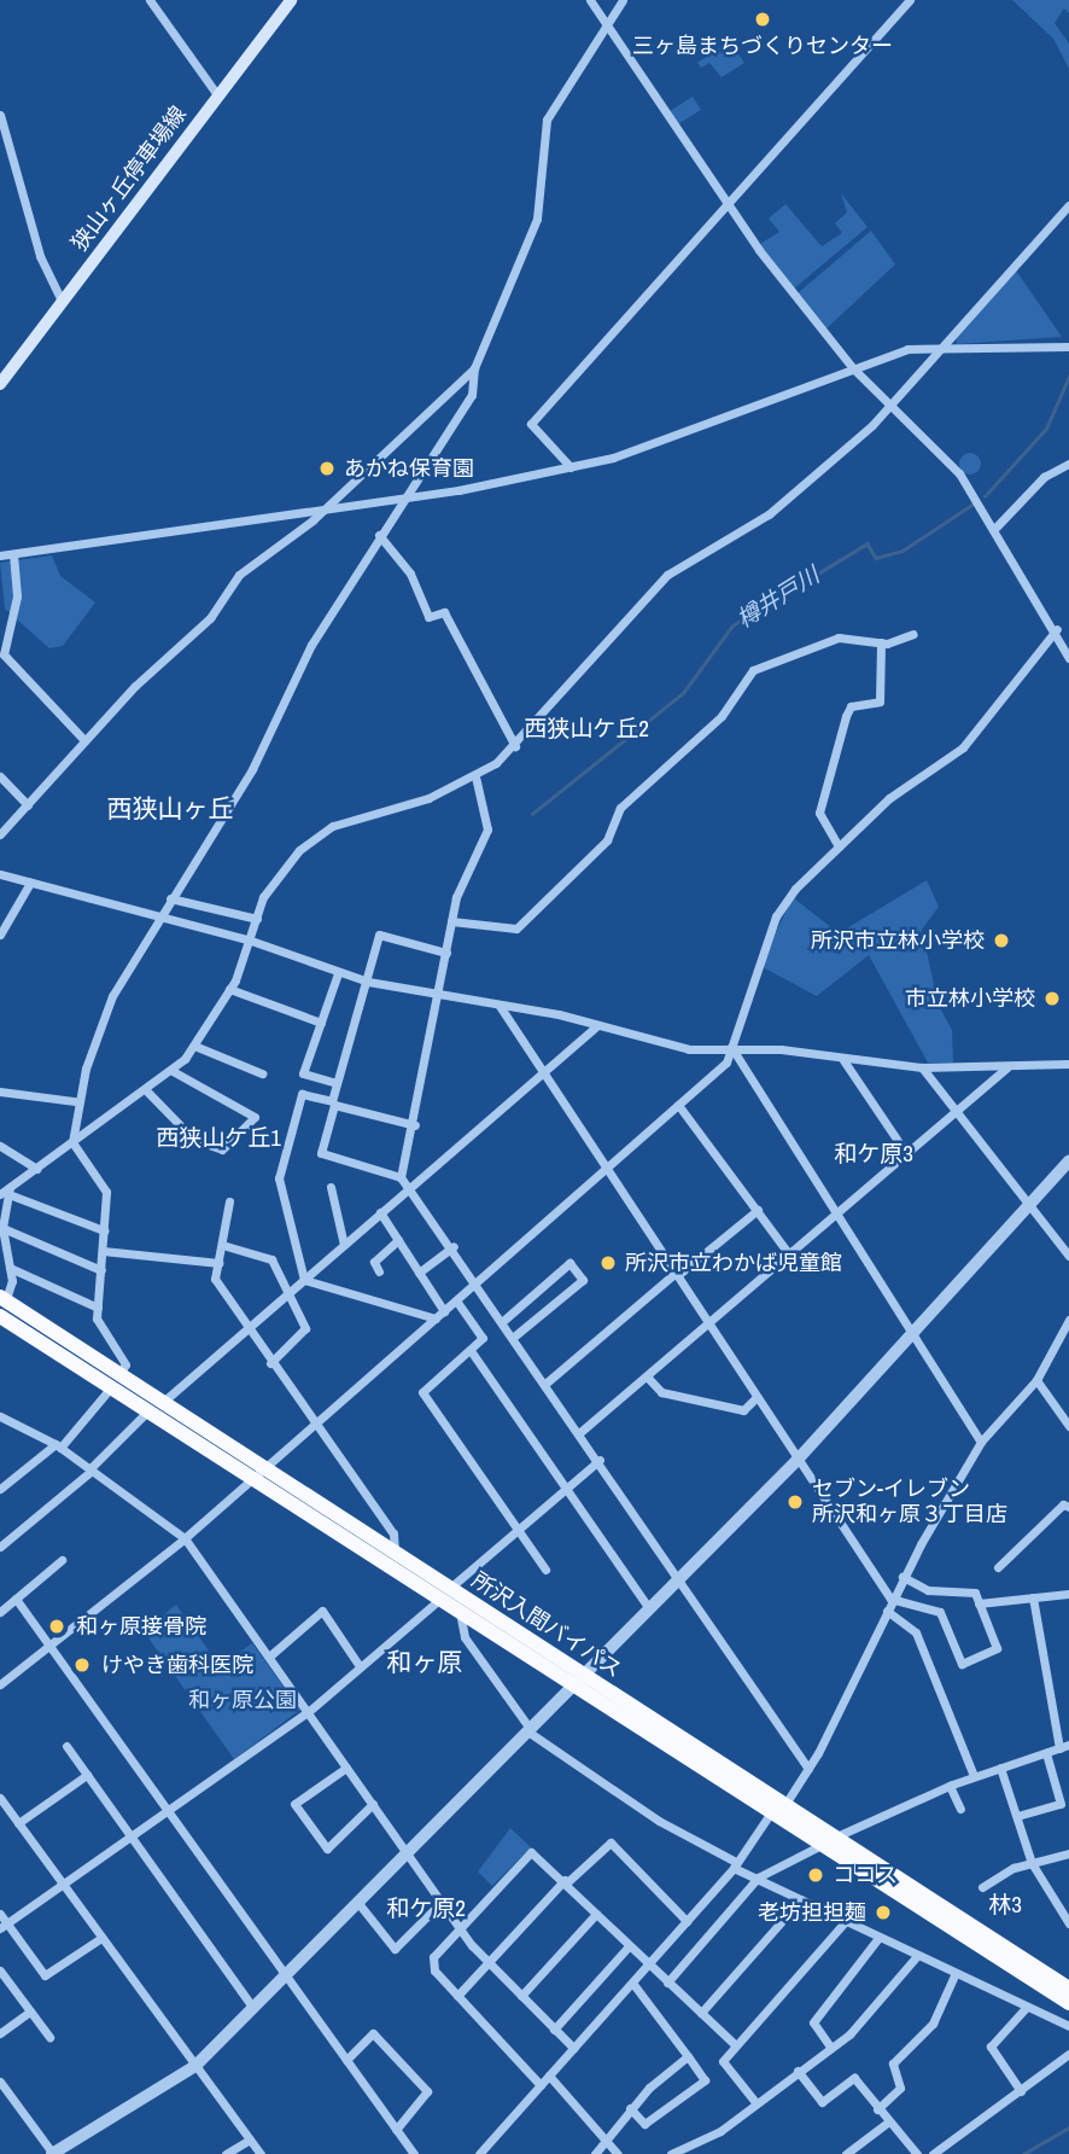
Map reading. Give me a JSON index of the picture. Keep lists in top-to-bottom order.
{
  "streets": {
    "highway": ["所沢入間バイパス"],
    "main road": ["狭山ヶ丘停車場線"]
  },
  "districts": [
    "西狭山ケ丘2",
    "西狭山ヶ丘",
    "西狭山ケ丘1",
    "和ケ原3",
    "和ヶ原",
    "林3",
    "和ケ原2"
  ],
  "water": ["樽井戸川"],
  "parks": ["和ヶ原公園"],
  "places": [
    "三ヶ島まちづくりセンター",
    "あかね保育園",
    "所沢市立林小学校",
    "市立林小学校",
    "所沢市立わかば児童館",
    "セブン-イレブン 所沢和ヶ原３丁目店",
    "和ヶ原接骨院",
    "けやき歯科医院",
    "ココス",
    "老坊担担麺"
  ]
}
